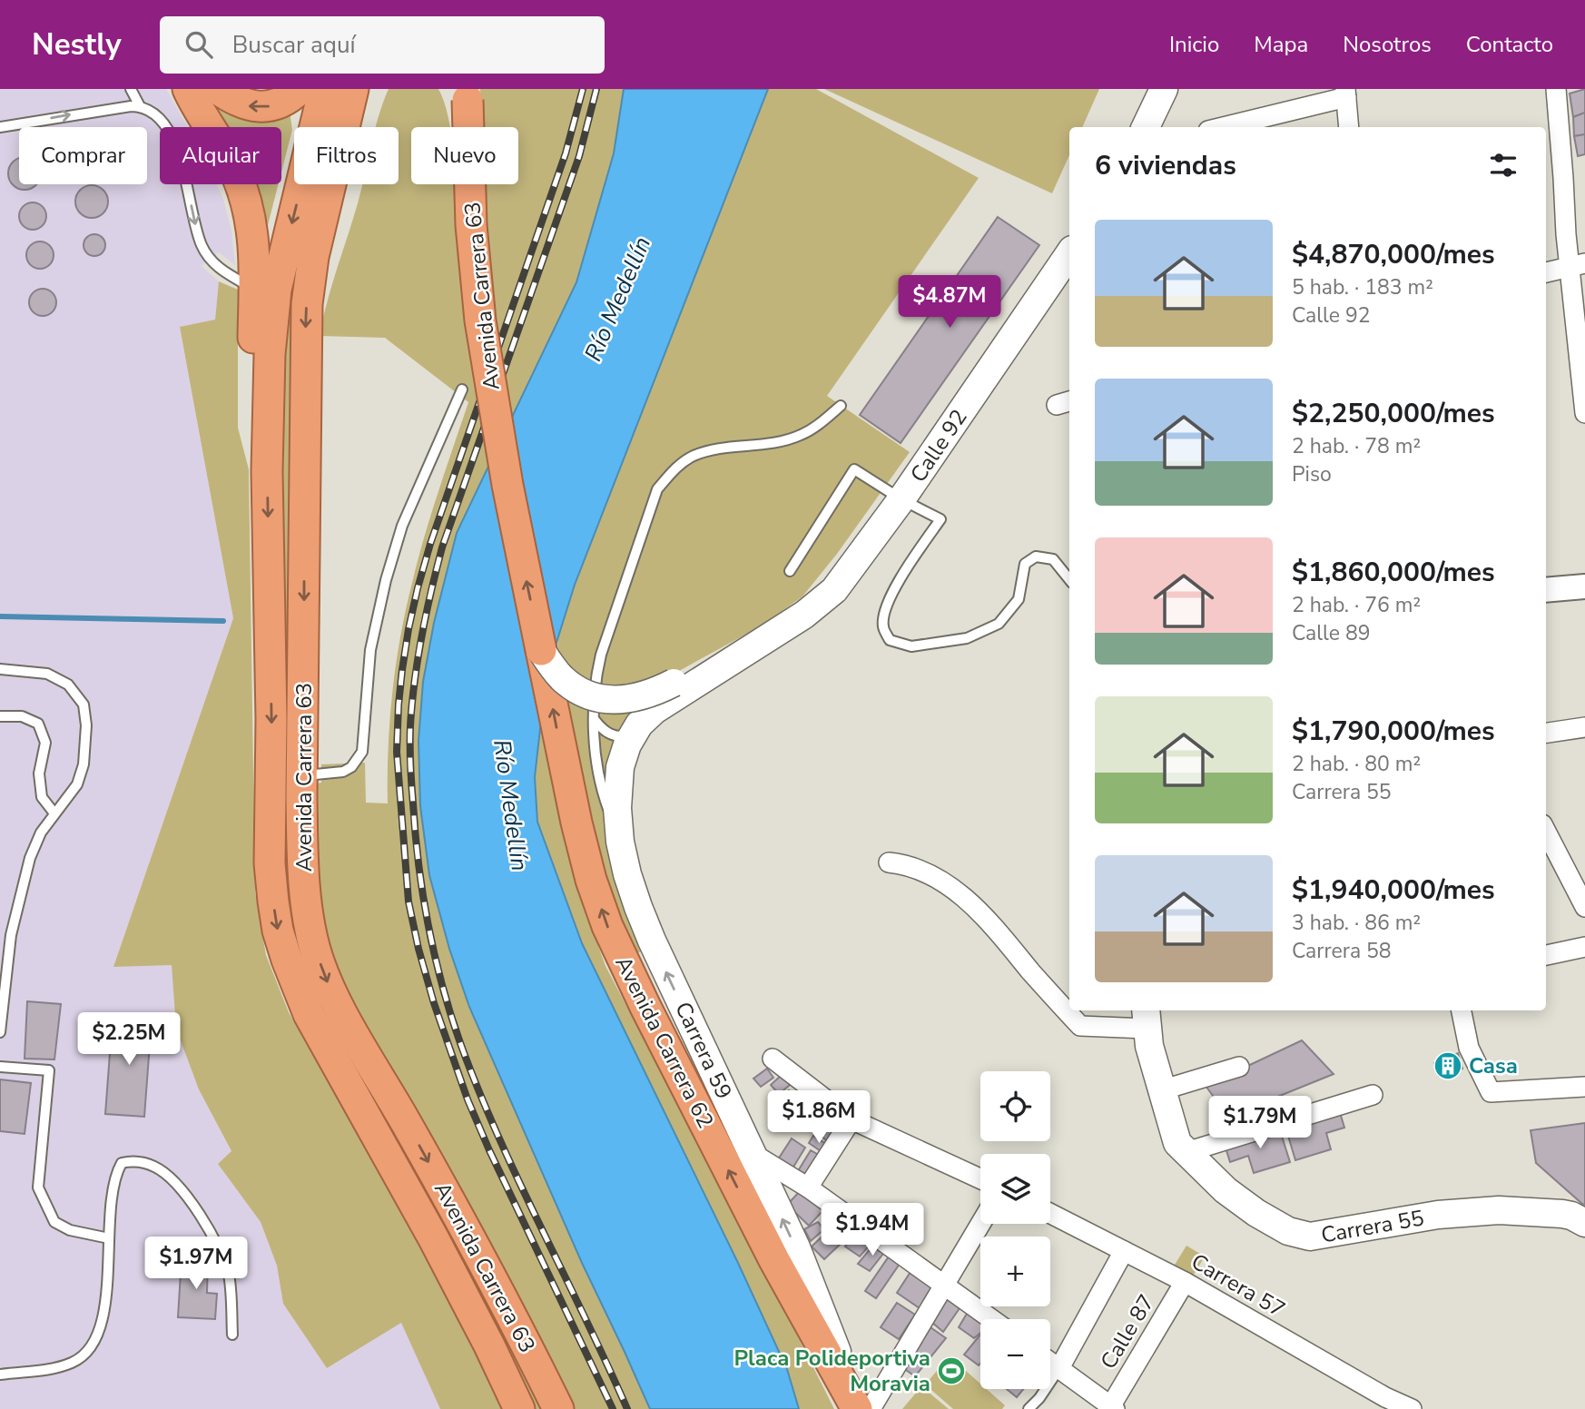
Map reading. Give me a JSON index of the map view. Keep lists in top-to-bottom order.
{
  "streets": {
    "highway": ["Avenida Carrera 63", "Avenida Carrera 62"],
    "main road": ["Calle 92", "Carrera 59", "Carrera 55"],
    "street": ["Carrera 57", "Calle 87"]
  },
  "crossings": [
    ["Avenida Carrera 63", "Calle 92"],
    ["Avenida Carrera 63", "Avenida Carrera 62"],
    ["Calle 92", "Avenida Carrera 62"],
    ["Calle 92", "Carrera 59"],
    ["Avenida Carrera 62", "Carrera 59"],
    ["Carrera 57", "Calle 87"]
  ],
  "one_way": ["Avenida Carrera 62", "Carrera 59"],
  "water": ["Río Medellín"],
  "places": {
    "building": ["Casa"],
    "sports": ["Placa Polideportiva Moravia"]
  },
  "page": {
    "header": "Nestly",
    "search": "Buscar aquí",
    "nav": [
      "Inicio",
      "Mapa",
      "Nosotros",
      "Contacto"
    ],
    "chip": [
      "Comprar",
      "Alquilar",
      "Filtros",
      "Nuevo"
    ],
    "heading": "6 viviendas",
    "list": [
      {
        "name": "$4,870,000/mes",
        "note": "5 hab. · 183 m² · Calle 92"
      },
      {
        "name": "$2,250,000/mes",
        "note": "2 hab. · 78 m² · Piso"
      },
      {
        "name": "$1,860,000/mes",
        "note": "2 hab. · 76 m² · Calle 89"
      },
      {
        "name": "$1,790,000/mes",
        "note": "2 hab. · 80 m² · Carrera 55"
      },
      {
        "name": "$1,940,000/mes",
        "note": "3 hab. · 86 m² · Carrera 58"
      }
    ],
    "price": [
      "$4.87M",
      "$2.25M",
      "$1.86M",
      "$1.79M",
      "$1.94M",
      "$1.97M"
    ],
    "map_buttons": ["+", "−"]
  }
}
